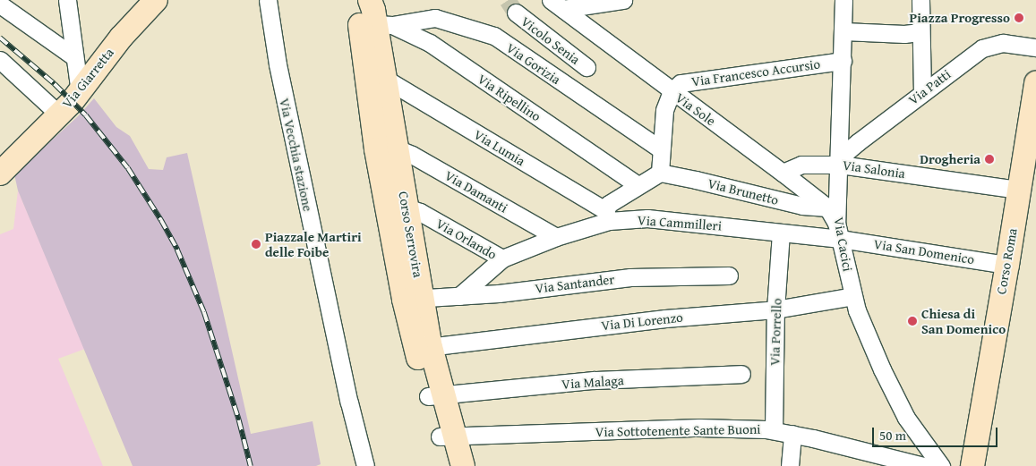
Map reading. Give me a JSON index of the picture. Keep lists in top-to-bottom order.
{
  "streets": {
    "main road": ["Via Giarretta", "Corso Serrovira", "Corso Roma"],
    "street": [
      "Vicolo Senia",
      "Via Gorizia",
      "Via Francesco Accursio",
      "Via Patti",
      "Via Ripellino",
      "Via Sole",
      "Via Lumia",
      "Via Vecchia stazione",
      "Via Salonia",
      "Via Damanti",
      "Via Brunetto",
      "Via Cammilleri",
      "Via Orlando",
      "Via Cacici",
      "Via San Domenico",
      "Via Santander",
      "Via Di Lorenzo",
      "Via Porrello",
      "Via Malaga",
      "Via Sottotenente Sante Buoni"
    ]
  },
  "crossings": [
    ["Via Gorizia", "Via Ripellino"],
    ["Via Gorizia", "Corso Serrovira"],
    ["Via Francesco Accursio", "Via Sole"],
    ["Via Francesco Accursio", "Via Cacici"],
    ["Via Patti", "Via Salonia"],
    ["Via Patti", "Via Cacici"],
    ["Via Ripellino", "Corso Serrovira"],
    ["Via Sole", "Via Salonia"],
    ["Via Sole", "Via Brunetto"],
    ["Via Sole", "Via Cammilleri"],
    ["Via Sole", "Via Cacici"],
    ["Via Sole", "Via San Domenico"],
    ["Via Lumia", "Via Cammilleri"],
    ["Via Lumia", "Corso Serrovira"],
    ["Via Salonia", "Via Cacici"],
    ["Via Salonia", "Corso Roma"],
    ["Via Damanti", "Via Cammilleri"],
    ["Via Damanti", "Corso Serrovira"],
    ["Via Cammilleri", "Via Orlando"],
    ["Via Cammilleri", "Via Cacici"],
    ["Via Cammilleri", "Via San Domenico"],
    ["Via Cammilleri", "Via Santander"],
    ["Via Cammilleri", "Via Porrello"],
    ["Corso Serrovira", "Via Orlando"],
    ["Corso Serrovira", "Via Santander"],
    ["Corso Serrovira", "Via Di Lorenzo"],
    ["Corso Serrovira", "Via Malaga"],
    ["Corso Serrovira", "Via Sottotenente Sante Buoni"],
    ["Via Cacici", "Via San Domenico"],
    ["Via Cacici", "Via Di Lorenzo"],
    ["Via San Domenico", "Corso Roma"],
    ["Via Di Lorenzo", "Via Porrello"],
    ["Via Porrello", "Via Sottotenente Sante Buoni"]
  ],
  "places": [
    "Piazza Progresso",
    "Drogheria",
    "Piazzale Martiri delle Foibe",
    "Chiesa di San Domenico"
  ],
  "scale_bar": "50 m"
}
